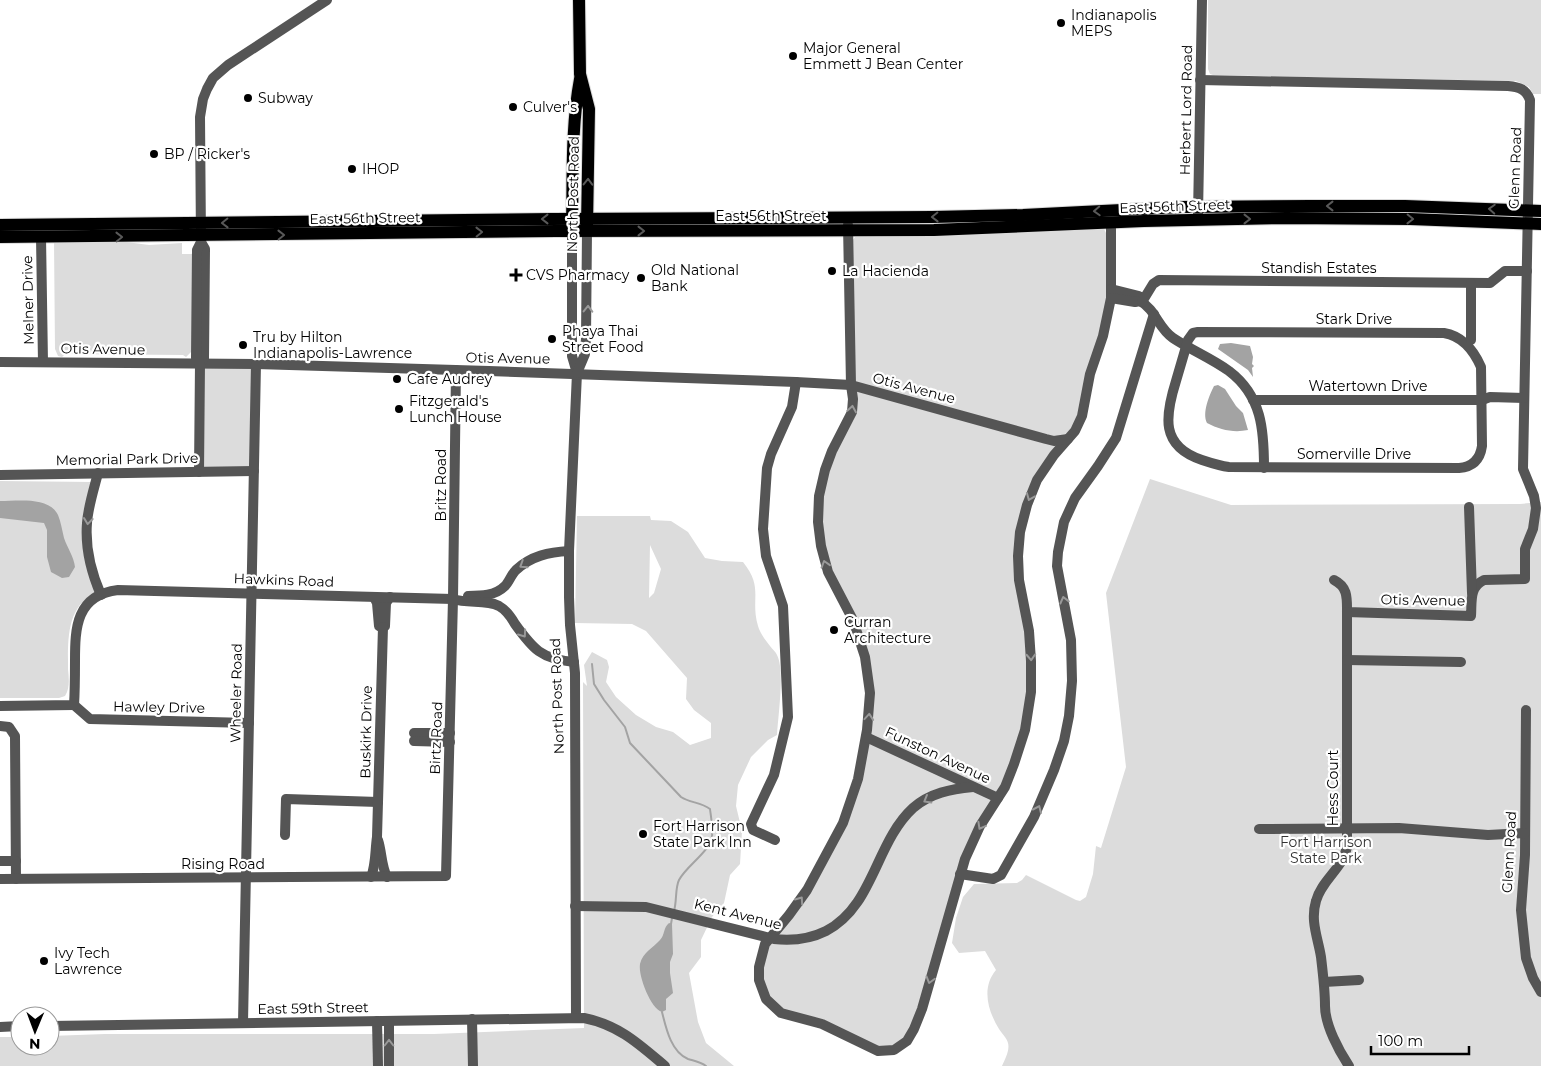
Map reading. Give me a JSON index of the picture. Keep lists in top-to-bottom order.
{
  "streets": {
    "main road": ["North Post Road", "East 56th Street"],
    "street": [
      "Herbert Lord Road",
      "Glenn Road",
      "Standish Estates",
      "Melner Drive",
      "Stark Drive",
      "Otis Avenue",
      "Watertown Drive",
      "Somerville Drive",
      "Memorial Park Drive",
      "Britz Road",
      "Hawkins Road",
      "Wheeler Road",
      "Hawley Drive",
      "Buskirk Drive",
      "Birtz Road",
      "Funston Avenue",
      "Hess Court",
      "Rising Road",
      "Kent Avenue",
      "East 59th Street"
    ]
  },
  "crossings": [
    ["Herbert Lord Road", "Glenn Road"],
    ["Herbert Lord Road", "East 56th Street"],
    ["Glenn Road", "East 56th Street"],
    ["Glenn Road", "Standish Estates"],
    ["Glenn Road", "Otis Avenue"],
    ["Glenn Road", "Watertown Drive"],
    ["North Post Road", "East 56th Street"],
    ["North Post Road", "Otis Avenue"],
    ["North Post Road", "Hawkins Road"],
    ["North Post Road", "Kent Avenue"],
    ["North Post Road", "East 59th Street"],
    ["East 56th Street", "Melner Drive"],
    ["Melner Drive", "Otis Avenue"],
    ["Stark Drive", "Watertown Drive"],
    ["Stark Drive", "Somerville Drive"],
    ["Otis Avenue", "Britz Road"],
    ["Otis Avenue", "Wheeler Road"],
    ["Otis Avenue", "Hess Court"],
    ["Watertown Drive", "Somerville Drive"],
    ["Memorial Park Drive", "Wheeler Road"],
    ["Britz Road", "Hawkins Road"],
    ["Britz Road", "Birtz Road"],
    ["Hawkins Road", "Wheeler Road"],
    ["Hawkins Road", "Buskirk Drive"],
    ["Hawkins Road", "Birtz Road"],
    ["Wheeler Road", "Hawley Drive"],
    ["Wheeler Road", "Rising Road"],
    ["Wheeler Road", "East 59th Street"],
    ["Buskirk Drive", "Rising Road"],
    ["Birtz Road", "Rising Road"],
    ["Funston Avenue", "Kent Avenue"]
  ],
  "one_way": ["Kent Avenue"],
  "parks": ["Fort Harrison State Park"],
  "places": {
    "other": [
      "Indianapolis MEPS",
      "Major General Emmett J Bean Center",
      "Subway",
      "Culver's",
      "BP / Ricker's",
      "IHOP",
      "La Hacienda",
      "Old National Bank",
      "Phaya Thai Street Food",
      "Tru by Hilton Indianapolis-Lawrence",
      "Cafe Audrey",
      "Fitzgerald's Lunch House",
      "Curran Architecture",
      "Fort Harrison State Park Inn",
      "Ivy Tech Lawrence"
    ],
    "health": ["CVS Pharmacy"]
  },
  "scale_bar": "100 m",
  "north": "bottom"
}
